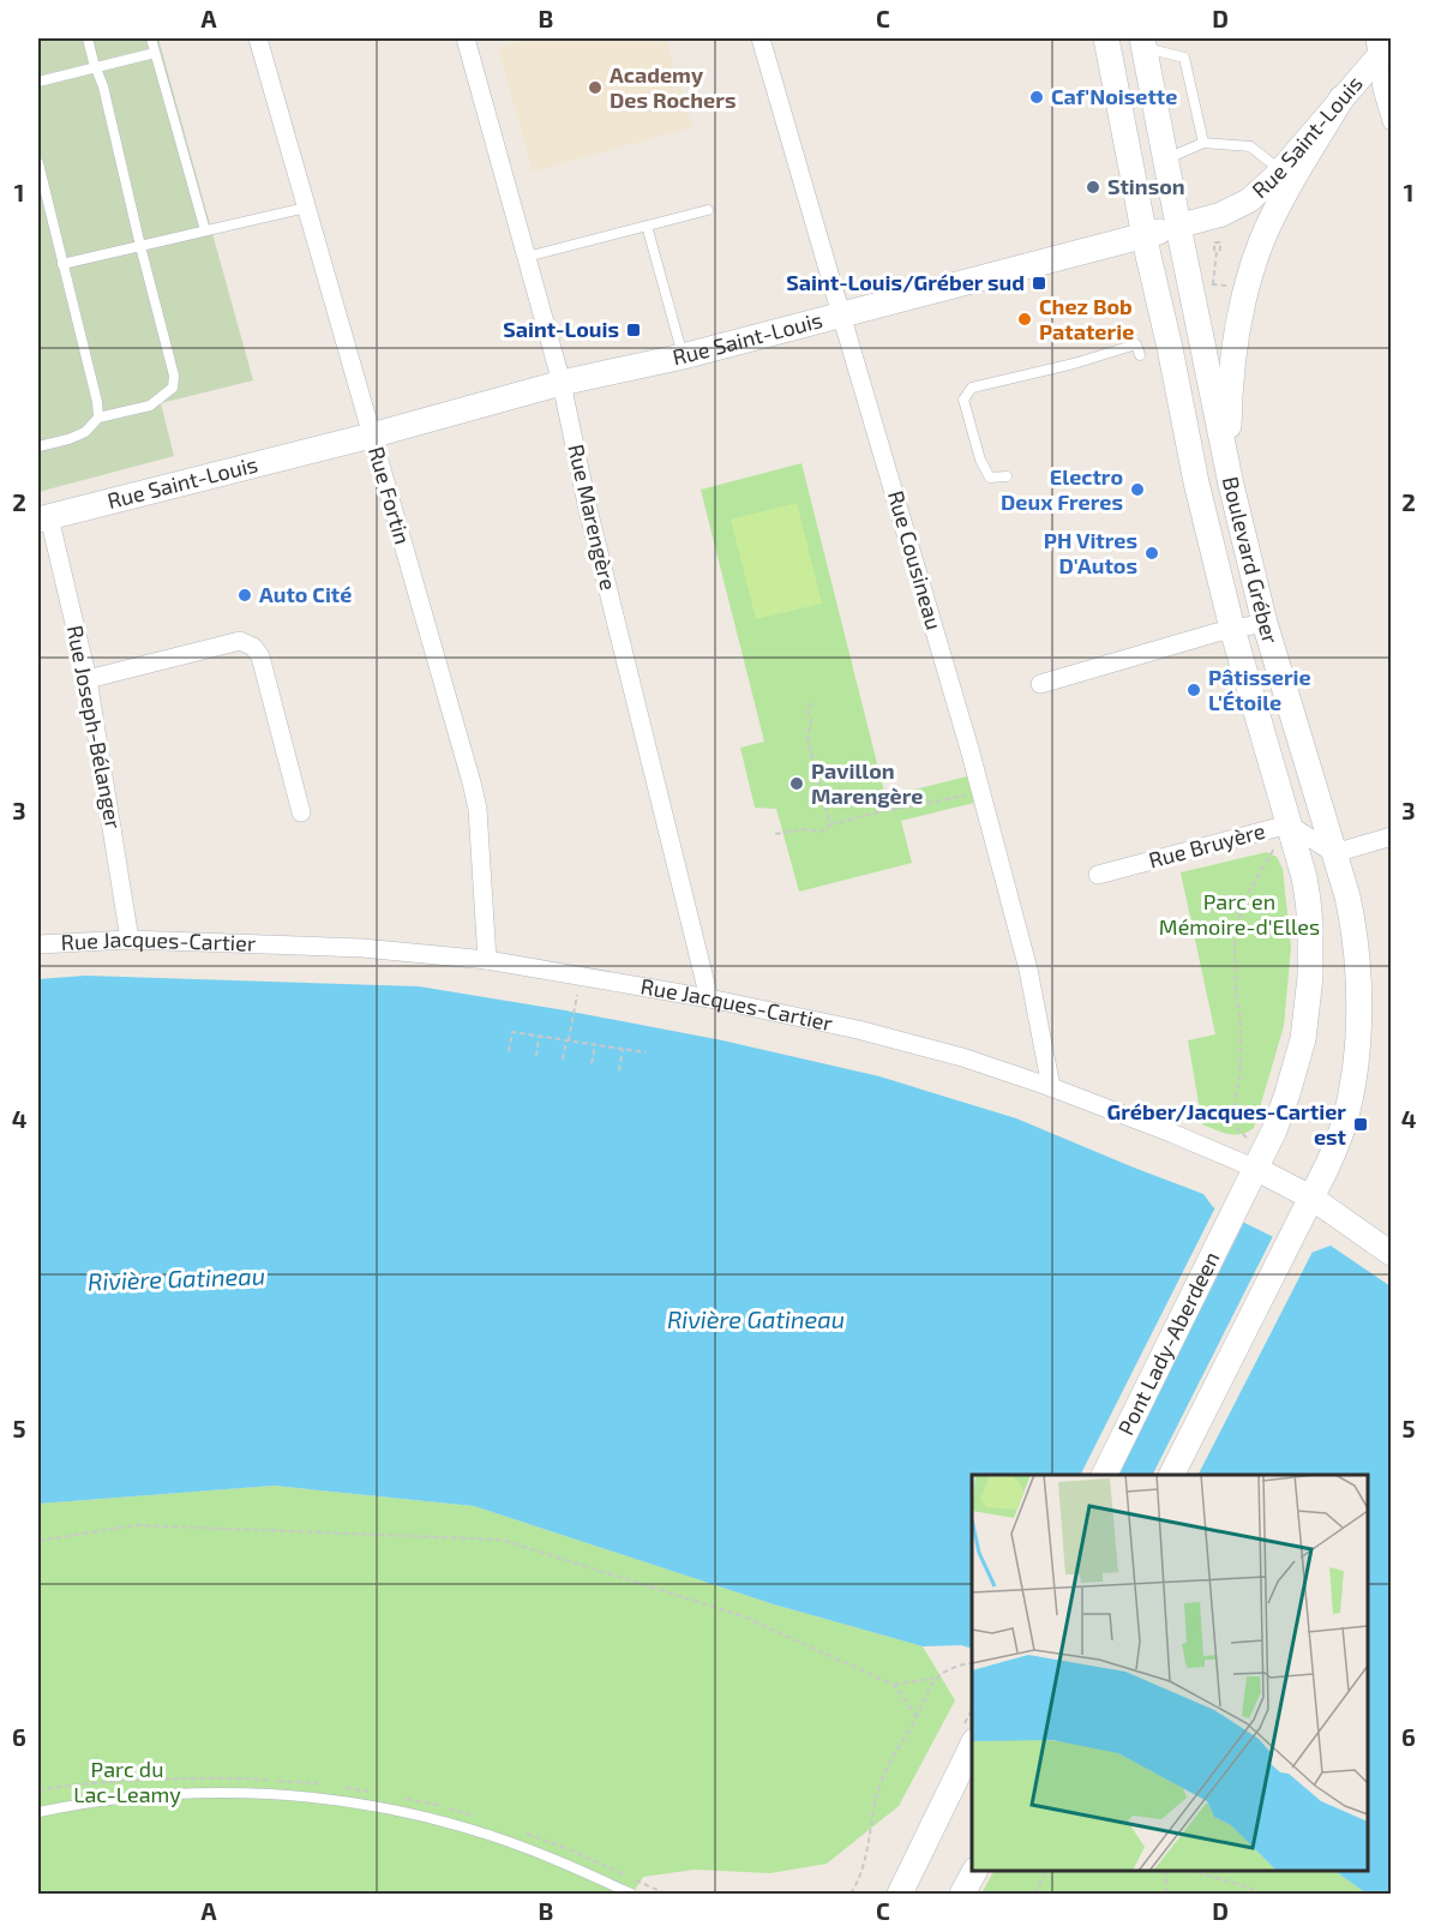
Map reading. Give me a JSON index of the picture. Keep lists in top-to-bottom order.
{
  "streets": {
    "main road": ["Rue Saint-Louis", "Boulevard Gréber", "Pont Lady-Aberdeen"],
    "street": [
      "Rue Fortin",
      "Rue Marengère",
      "Rue Cousineau",
      "Rue Joseph-Bélanger",
      "Rue Bruyère",
      "Rue Jacques-Cartier"
    ]
  },
  "crossings": [
    ["Rue Saint-Louis", "Rue Fortin"],
    ["Rue Saint-Louis", "Rue Marengère"],
    ["Rue Saint-Louis", "Boulevard Gréber"],
    ["Rue Saint-Louis", "Rue Cousineau"],
    ["Rue Saint-Louis", "Rue Joseph-Bélanger"],
    ["Rue Fortin", "Rue Jacques-Cartier"],
    ["Rue Marengère", "Rue Jacques-Cartier"],
    ["Boulevard Gréber", "Rue Bruyère"],
    ["Boulevard Gréber", "Rue Jacques-Cartier"],
    ["Boulevard Gréber", "Pont Lady-Aberdeen"],
    ["Rue Cousineau", "Rue Jacques-Cartier"],
    ["Rue Joseph-Bélanger", "Rue Jacques-Cartier"]
  ],
  "water": ["Rivière Gatineau"],
  "parks": ["Parc en Mémoire-d'Elles", "Parc du Lac-Leamy"],
  "places": {
    "other": [
      "Academy Des Rochers",
      "Caf'Noisette",
      "Stinson",
      "Chez Bob Pataterie",
      "Electro Deux Freres",
      "PH Vitres D'Autos",
      "Auto Cité",
      "Pâtisserie L'Étoile",
      "Pavillon Marengère"
    ],
    "transit": ["Saint-Louis/Gréber sud", "Saint-Louis", "Gréber/Jacques-Cartier est"]
  },
  "grid": {
    "columns": [
      "A",
      "B",
      "C",
      "D"
    ],
    "rows": [
      "1",
      "2",
      "3",
      "4",
      "5",
      "6"
    ]
  }
}
